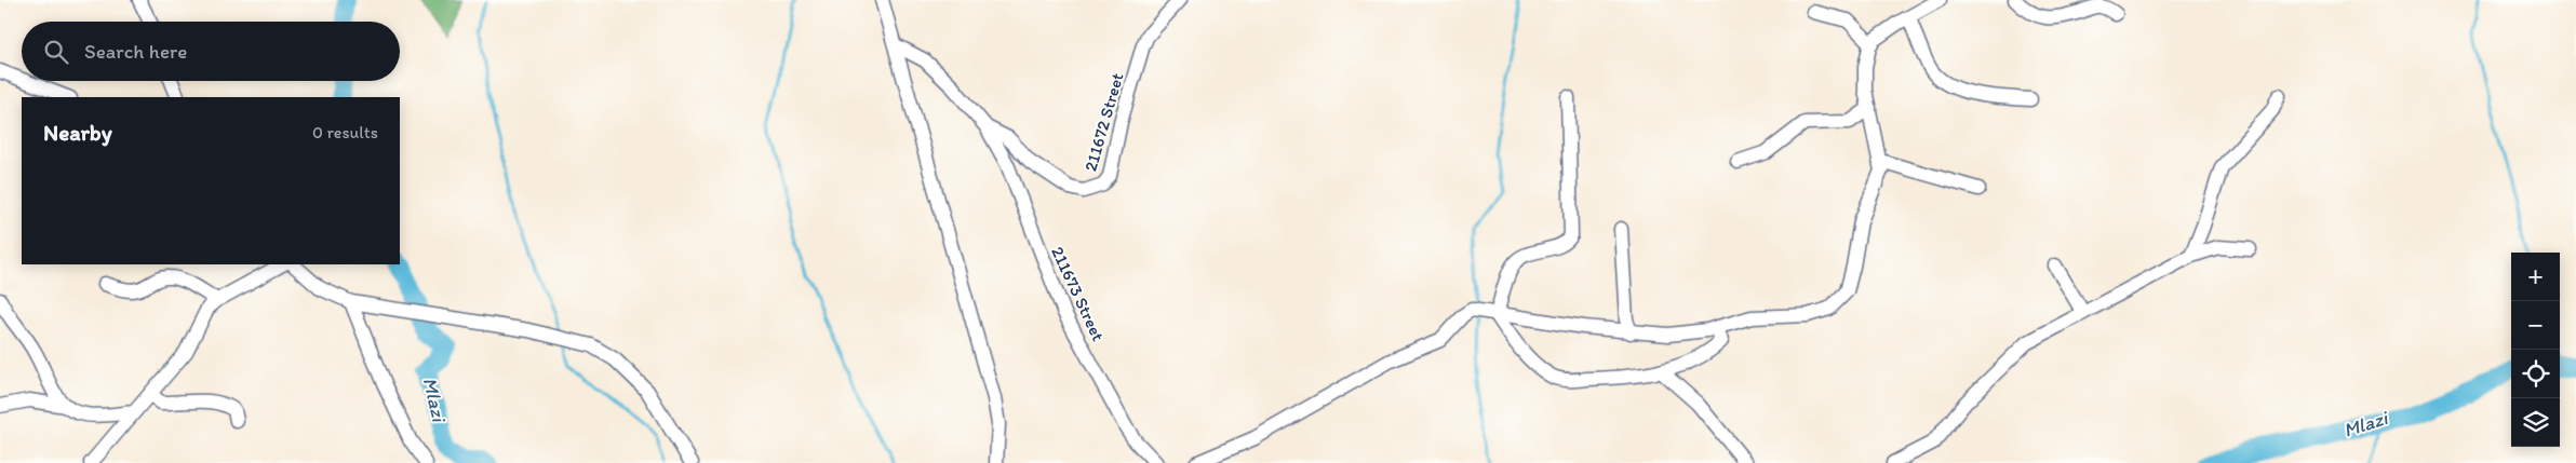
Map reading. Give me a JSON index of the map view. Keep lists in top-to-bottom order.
{
  "streets": {
    "street": ["211672 Street", "211673 Street"]
  },
  "crossings": [
    ["211672 Street", "211673 Street"]
  ],
  "water": ["Mlazi"],
  "page": {
    "search": "Search here",
    "heading": ["Nearby", "0 results"],
    "map_buttons": ["+", "−"]
  }
}
